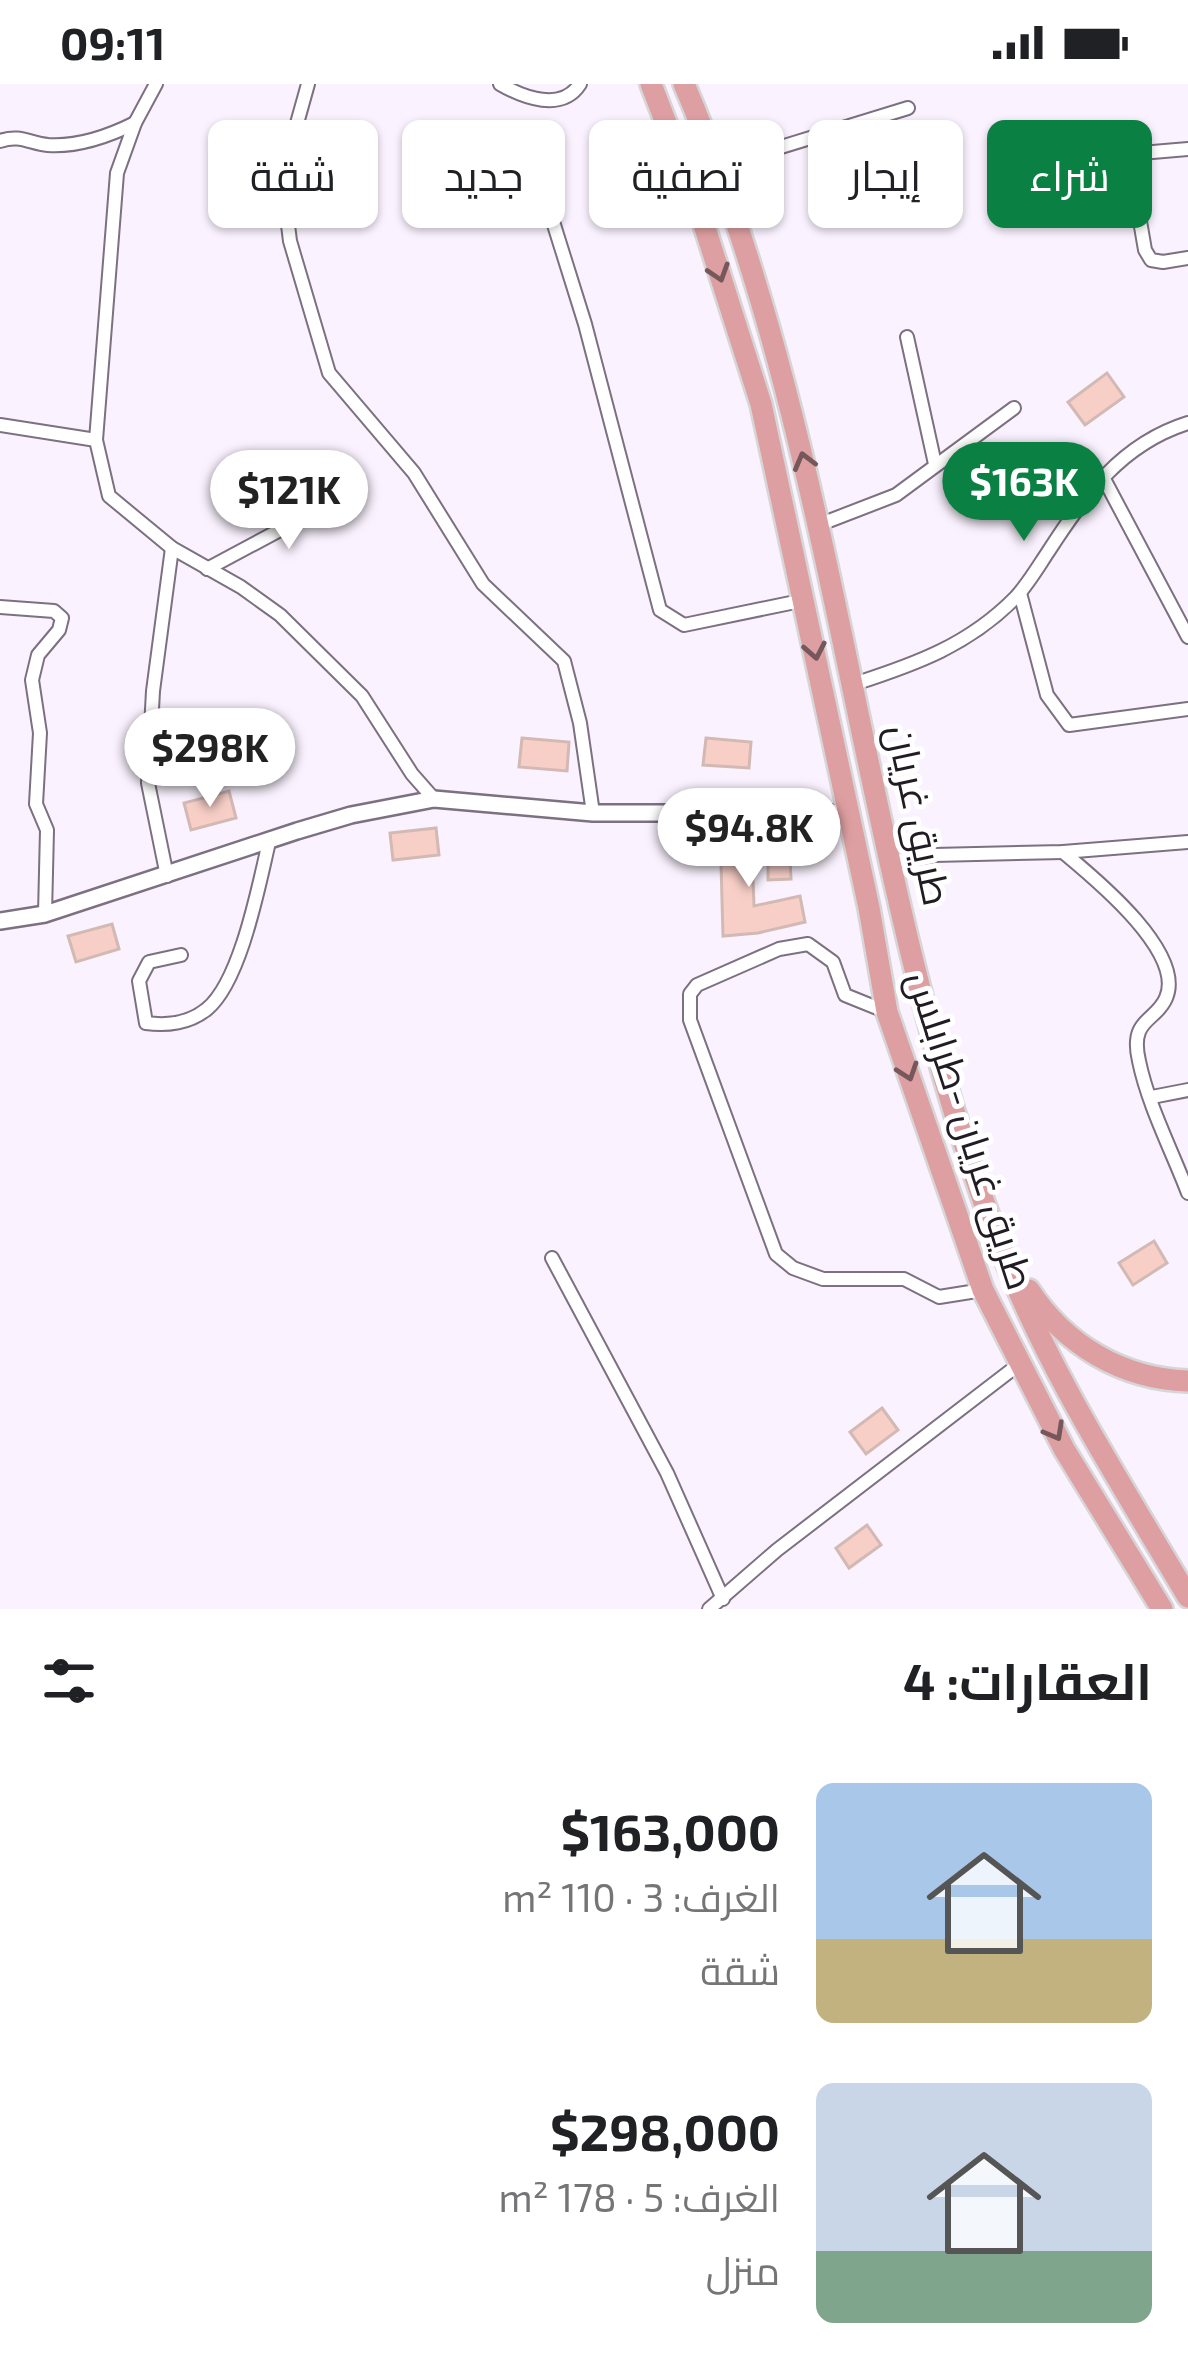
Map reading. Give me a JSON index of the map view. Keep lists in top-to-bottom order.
{
  "streets": {
    "highway": ["طريق غريان", "طريق غريان -طرابلس"]
  },
  "one_way": ["طريق غريان -طرابلس"],
  "page": {
    "status": "09:11",
    "chip": [
      "شراء",
      "إيجار",
      "تصفية",
      "جديد",
      "شقة"
    ],
    "price": [
      "$163K",
      "$121K",
      "$298K",
      "$94.8K"
    ],
    "heading": "العقارات: 4",
    "list": [
      {
        "name": "$163,000",
        "note": "الغرف: 3 · 110 m² · شقة"
      },
      {
        "name": "$298,000",
        "note": "الغرف: 5 · 178 m² · منزل"
      }
    ]
  }
}
